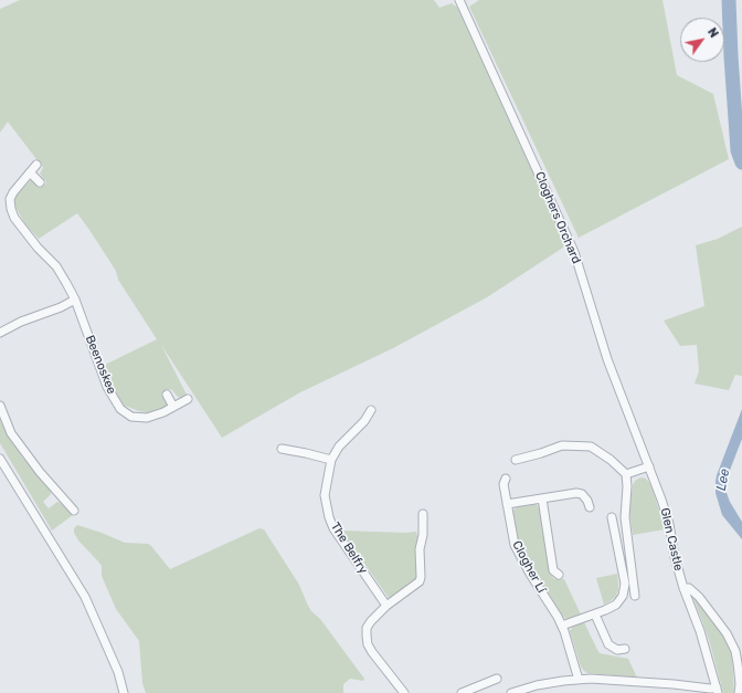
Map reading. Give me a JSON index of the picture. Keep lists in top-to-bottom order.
{
  "streets": {
    "street": [
      "Cloghers Orchard",
      "Beenoskee",
      "Glen Castle",
      "The Belfry",
      "Clogher Lí"
    ]
  },
  "crossings": [
    ["Cloghers Orchard", "Glen Castle"]
  ],
  "water": ["Lee"],
  "north": "top right"
}
